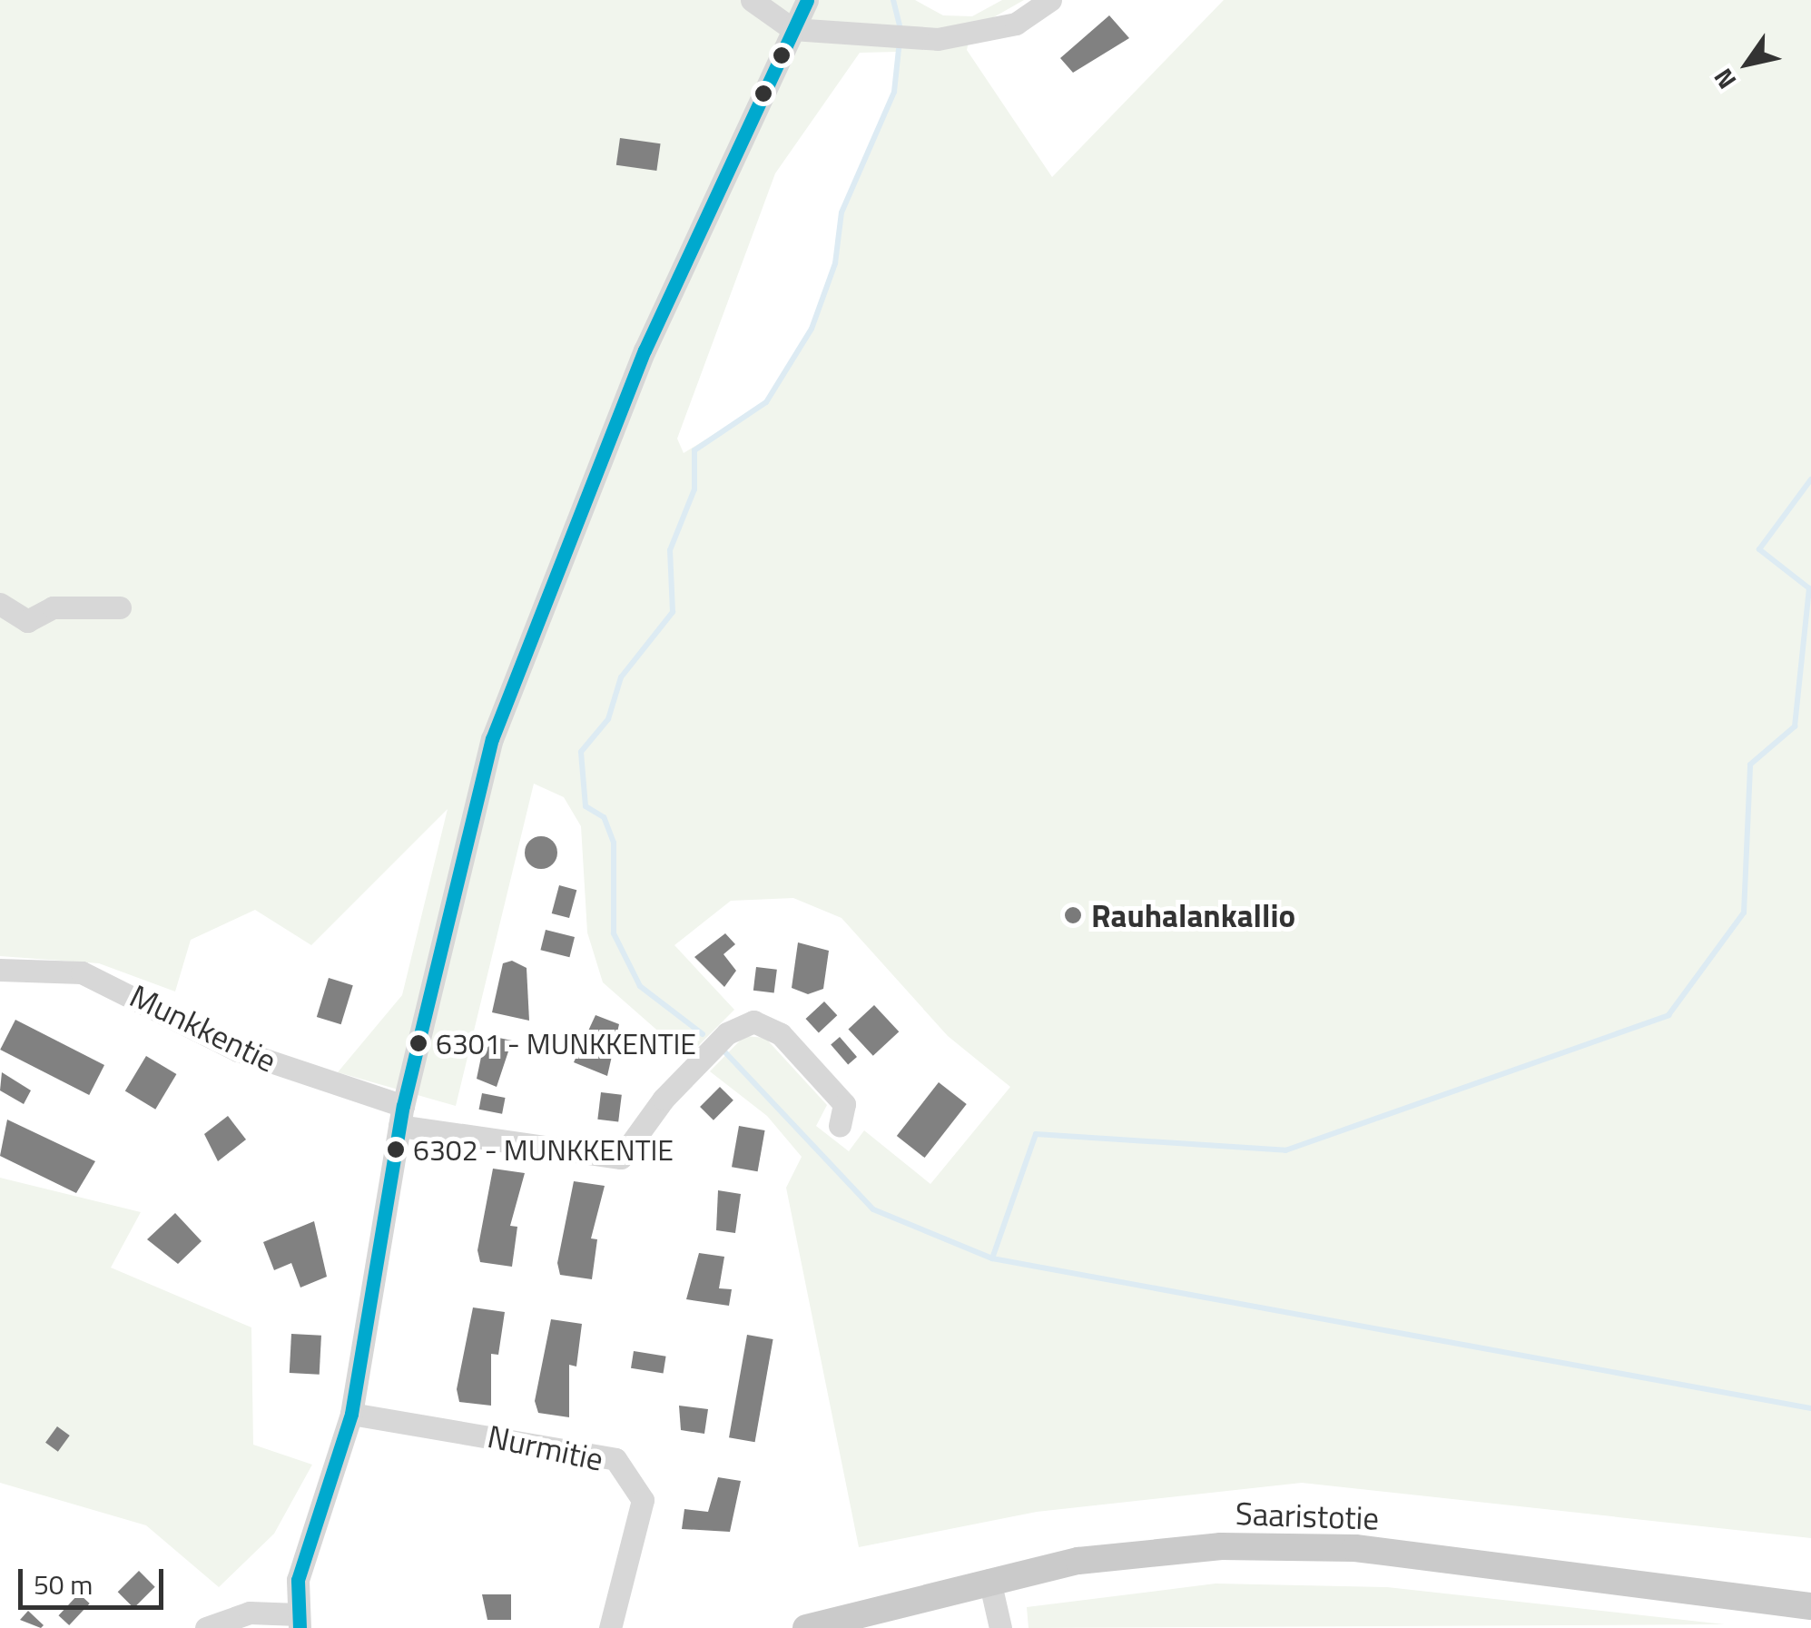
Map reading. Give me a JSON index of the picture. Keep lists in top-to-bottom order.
{
  "streets": {
    "main road": ["Saaristotie"],
    "street": ["Munkkentie", "Nurmitie"]
  },
  "places": ["Rauhalankallio", "6301 - MUNKKENTIE", "6302 - MUNKKENTIE"],
  "scale_bar": "50 m",
  "north": "bottom left"
}
